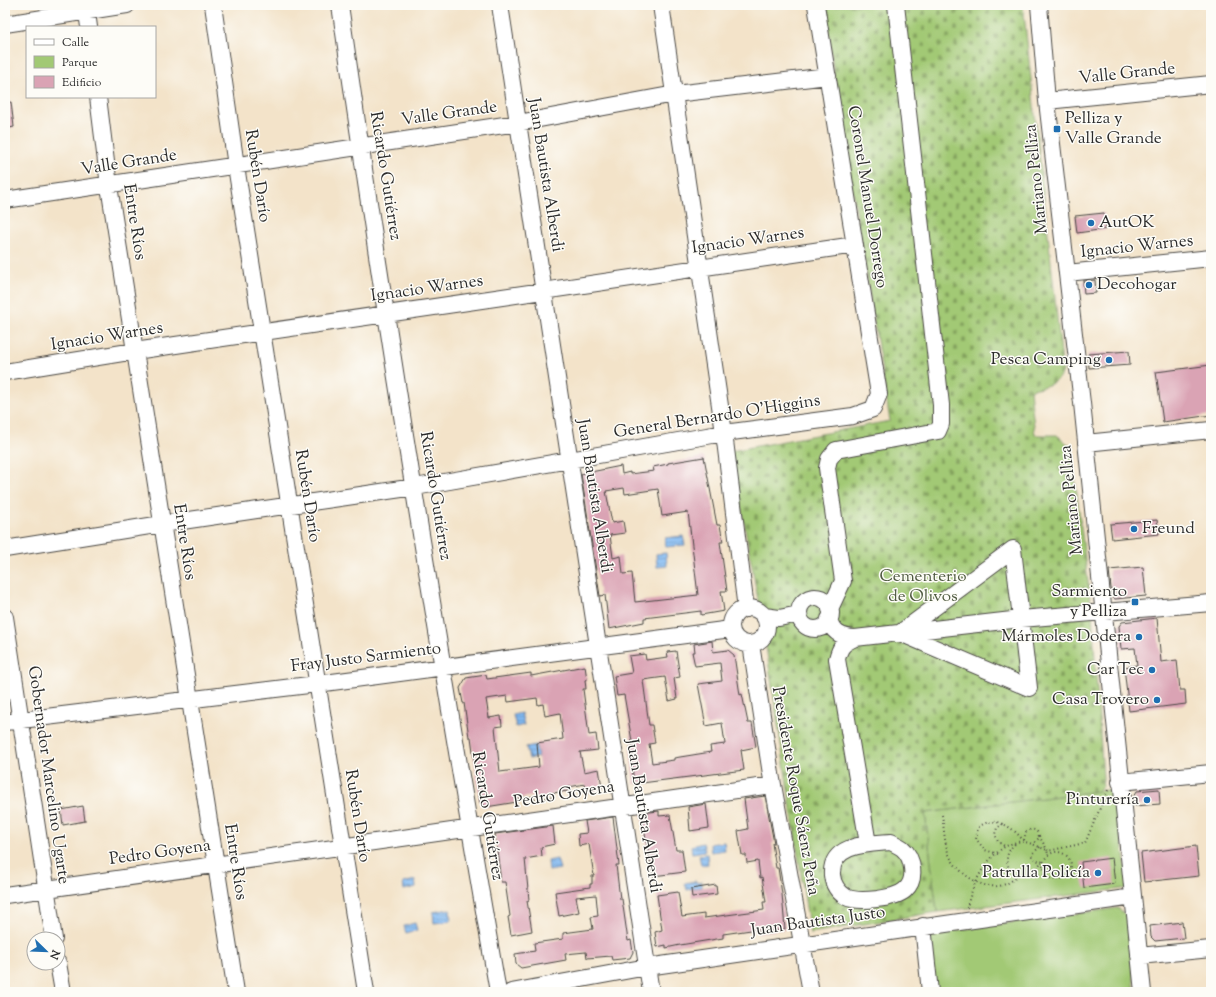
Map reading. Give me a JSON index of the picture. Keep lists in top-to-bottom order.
{
  "streets": {
    "street": [
      "Valle Grande",
      "Juan Bautista Alberdi",
      "Rubén Darío",
      "Ricardo Gutiérrez",
      "Mariano Pelliza",
      "Coronel Manuel Dorrego",
      "Entre Ríos",
      "Ignacio Warnes",
      "General Bernardo O'Higgins",
      "Fray Justo Sarmiento",
      "Gobernador Marcelino Ugarte",
      "Presidente Roque Sáenz Peña",
      "Pedro Goyena",
      "Juan Bautista Justo"
    ]
  },
  "crossings": [
    ["Valle Grande", "Juan Bautista Alberdi"],
    ["Valle Grande", "Rubén Darío"],
    ["Valle Grande", "Ricardo Gutiérrez"],
    ["Valle Grande", "Mariano Pelliza"],
    ["Valle Grande", "Coronel Manuel Dorrego"],
    ["Valle Grande", "Entre Ríos"],
    ["Juan Bautista Alberdi", "Ignacio Warnes"],
    ["Juan Bautista Alberdi", "General Bernardo O'Higgins"],
    ["Juan Bautista Alberdi", "Fray Justo Sarmiento"],
    ["Juan Bautista Alberdi", "Pedro Goyena"],
    ["Juan Bautista Alberdi", "Juan Bautista Justo"],
    ["Rubén Darío", "Ignacio Warnes"],
    ["Rubén Darío", "General Bernardo O'Higgins"],
    ["Rubén Darío", "Fray Justo Sarmiento"],
    ["Rubén Darío", "Pedro Goyena"],
    ["Ricardo Gutiérrez", "Ignacio Warnes"],
    ["Ricardo Gutiérrez", "General Bernardo O'Higgins"],
    ["Ricardo Gutiérrez", "Fray Justo Sarmiento"],
    ["Ricardo Gutiérrez", "Pedro Goyena"],
    ["Mariano Pelliza", "Ignacio Warnes"],
    ["Mariano Pelliza", "Juan Bautista Justo"],
    ["Coronel Manuel Dorrego", "Ignacio Warnes"],
    ["Coronel Manuel Dorrego", "General Bernardo O'Higgins"],
    ["Entre Ríos", "Ignacio Warnes"],
    ["Entre Ríos", "General Bernardo O'Higgins"],
    ["Entre Ríos", "Fray Justo Sarmiento"],
    ["Entre Ríos", "Pedro Goyena"],
    ["Fray Justo Sarmiento", "Gobernador Marcelino Ugarte"],
    ["Fray Justo Sarmiento", "Presidente Roque Sáenz Peña"],
    ["Gobernador Marcelino Ugarte", "Pedro Goyena"],
    ["Presidente Roque Sáenz Peña", "Pedro Goyena"],
    ["Presidente Roque Sáenz Peña", "Juan Bautista Justo"]
  ],
  "parks": ["Cementerio de Olivos"],
  "places": {
    "transit": ["Pelliza y Valle Grande", "Sarmiento y Pelliza"],
    "other": [
      "AutOK",
      "Decohogar",
      "Pesca Camping",
      "Freund",
      "Mármoles Dodera",
      "Car Tec",
      "Casa Trovero",
      "Pinturería",
      "Patrulla Policía"
    ]
  },
  "legend": ["Calle", "Parque", "Edificio"],
  "north": "bottom right"
}
